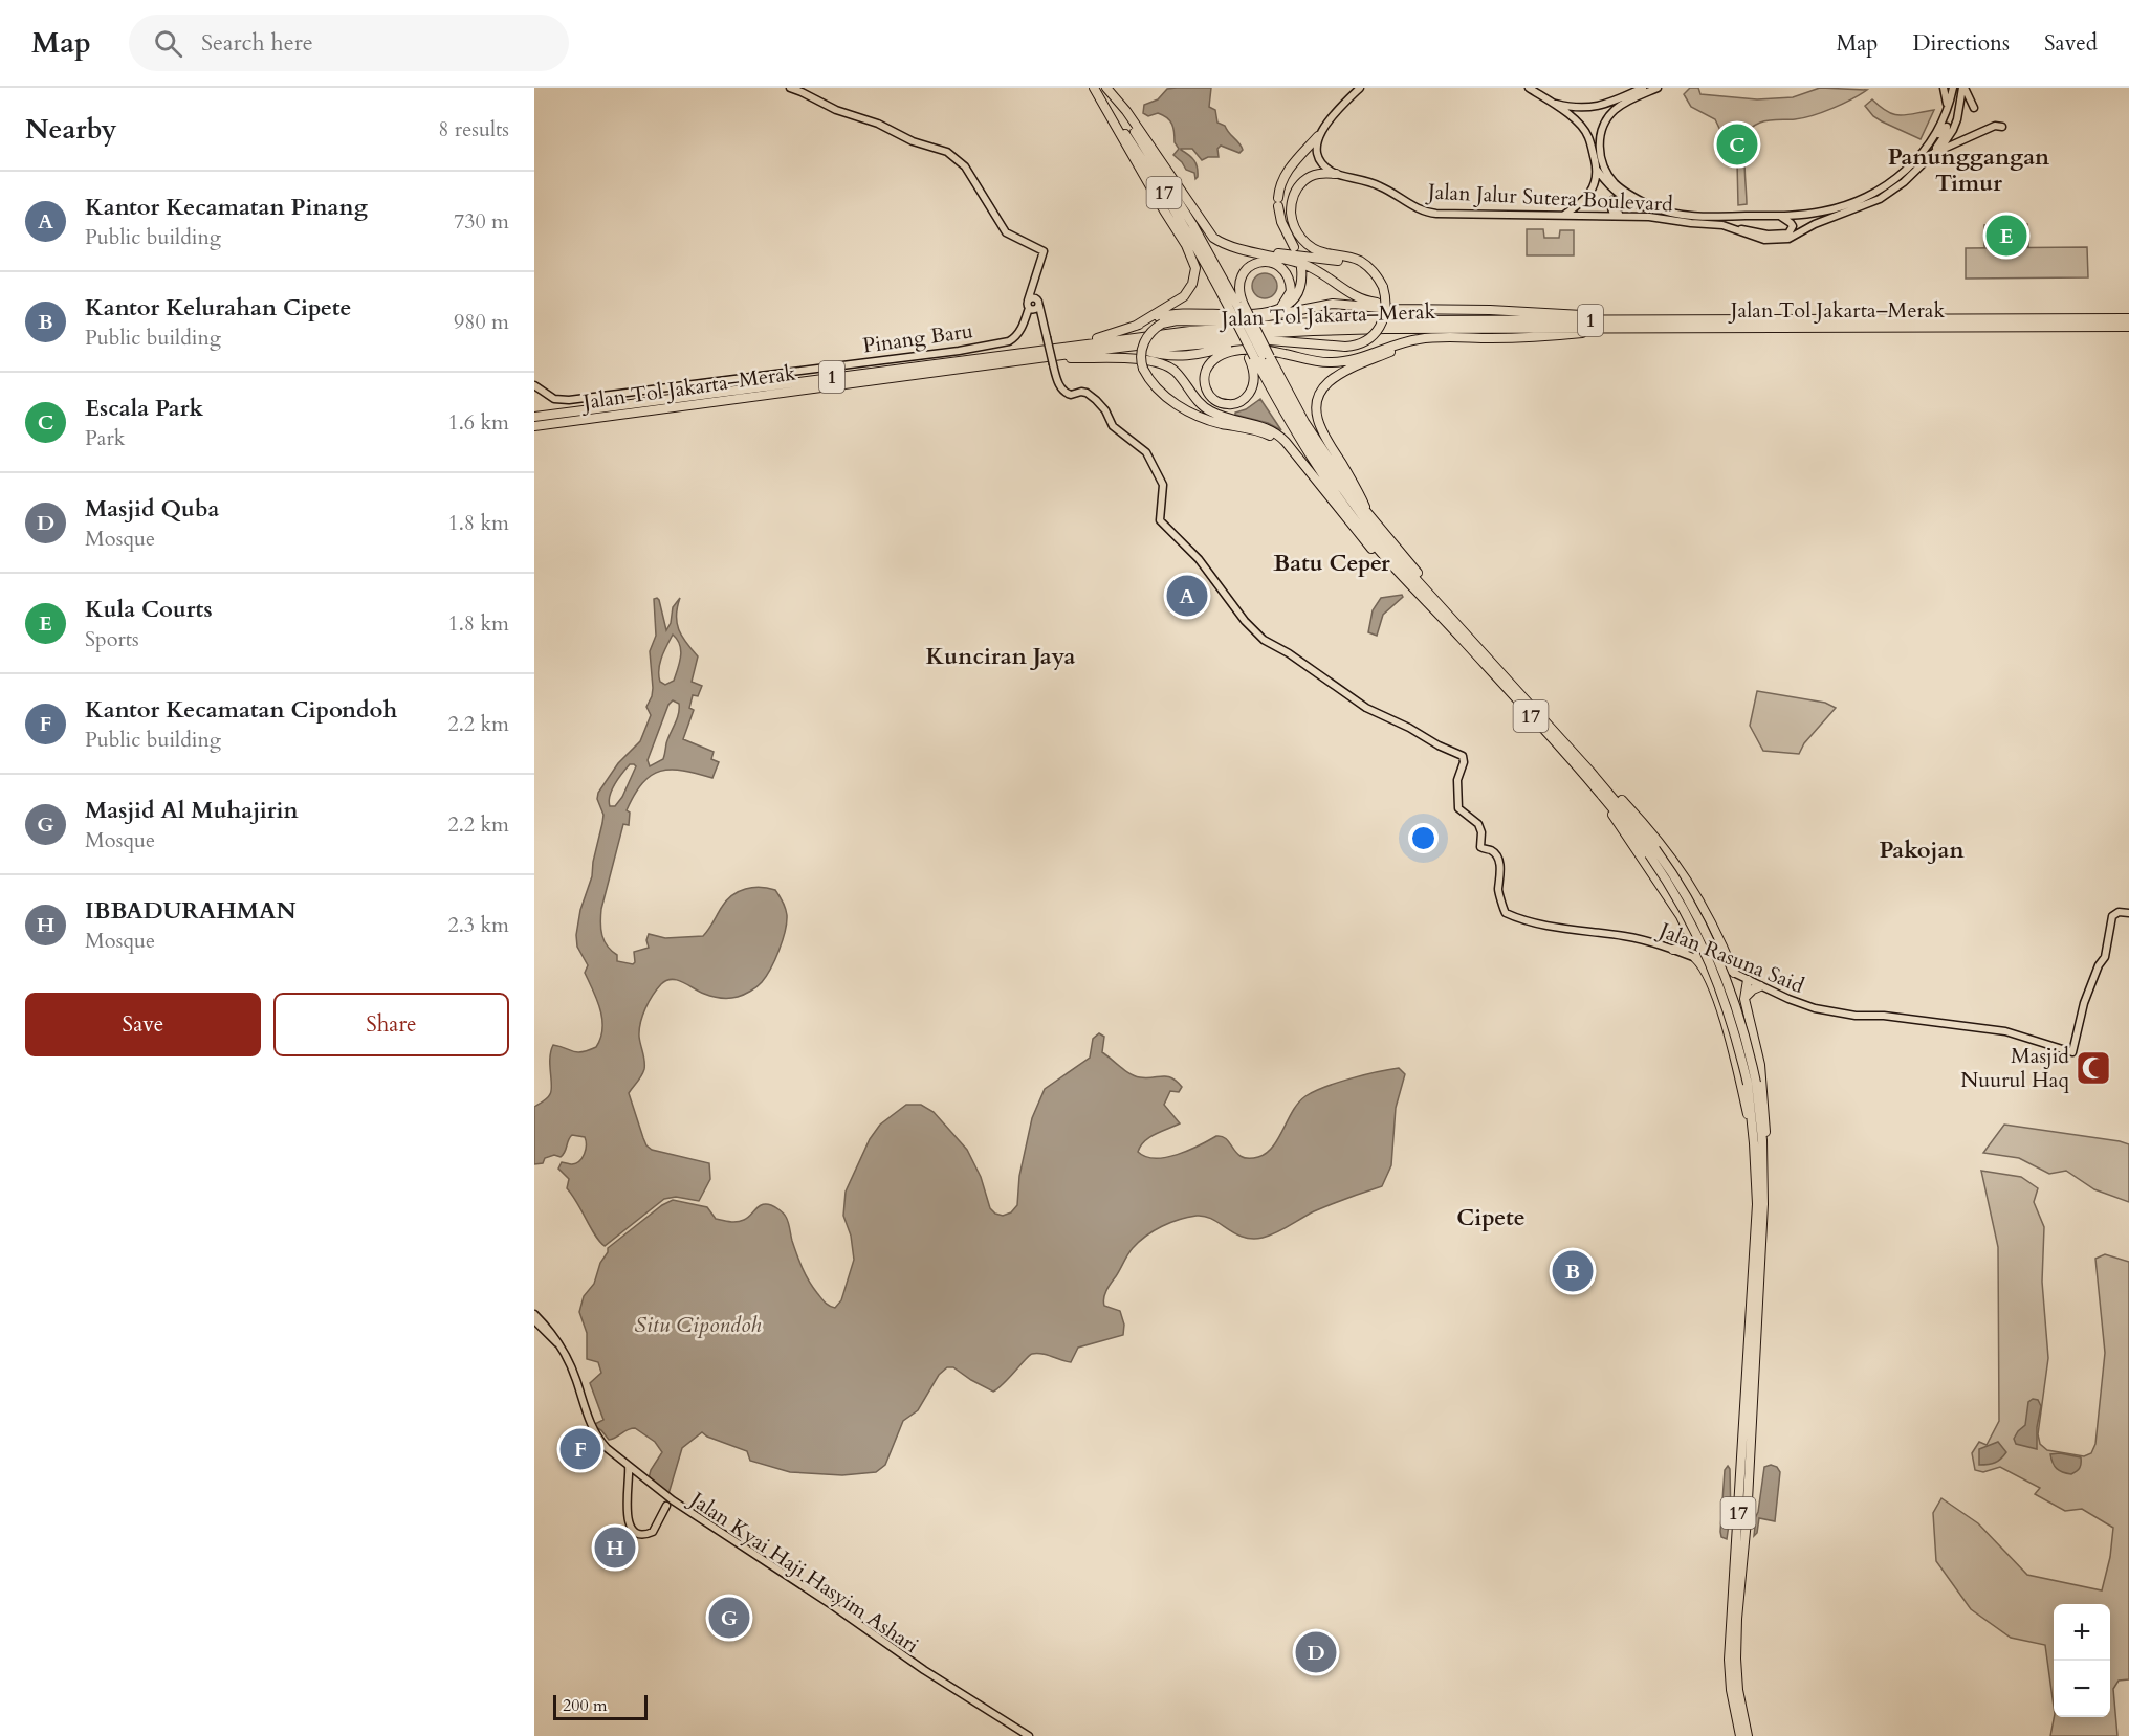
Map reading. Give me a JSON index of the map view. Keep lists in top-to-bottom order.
{
  "streets": {
    "highway": ["17", "Jalan Tol Jakarta–Merak", "1"],
    "main road": [
      "Jalan Jalur Sutera Boulevard",
      "Pinang Baru",
      "Jalan Rasuna Said",
      "Jalan Kyai Haji Hasyim Ashari"
    ]
  },
  "crossings": [
    ["Pinang Baru", "Jalan Rasuna Said"]
  ],
  "districts": [
    "Panunggangan Timur",
    "Batu Ceper",
    "Kunciran Jaya",
    "Pakojan",
    "Cipete"
  ],
  "water": ["Situ Cipondoh"],
  "places": {
    "mosque": ["Masjid Nuurul Haq"]
  },
  "scale_bar": "200 m",
  "page": {
    "header": "Map",
    "search": "Search here",
    "nav": ["Map", "Directions", "Saved"],
    "heading": ["Nearby", "8 results"],
    "pins": [
      "C",
      "E",
      "A",
      "B",
      "F",
      "H",
      "G",
      "D"
    ],
    "list": [
      {
        "mark": "A",
        "name": "Kantor Kecamatan Pinang",
        "note": "Public building",
        "value": "730 m"
      },
      {
        "mark": "B",
        "name": "Kantor Kelurahan Cipete",
        "note": "Public building",
        "value": "980 m"
      },
      {
        "mark": "C",
        "name": "Escala Park",
        "note": "Park",
        "value": "1.6 km"
      },
      {
        "mark": "D",
        "name": "Masjid Quba",
        "note": "Mosque",
        "value": "1.8 km"
      },
      {
        "mark": "E",
        "name": "Kula Courts",
        "note": "Sports",
        "value": "1.8 km"
      },
      {
        "mark": "F",
        "name": "Kantor Kecamatan Cipondoh",
        "note": "Public building",
        "value": "2.2 km"
      },
      {
        "mark": "G",
        "name": "Masjid Al Muhajirin",
        "note": "Mosque",
        "value": "2.2 km"
      },
      {
        "mark": "H",
        "name": "IBBADURAHMAN",
        "note": "Mosque",
        "value": "2.3 km"
      }
    ],
    "buttons": ["Save", "Share"],
    "map_buttons": ["+", "−"],
    "scale": "200 m"
  }
}
